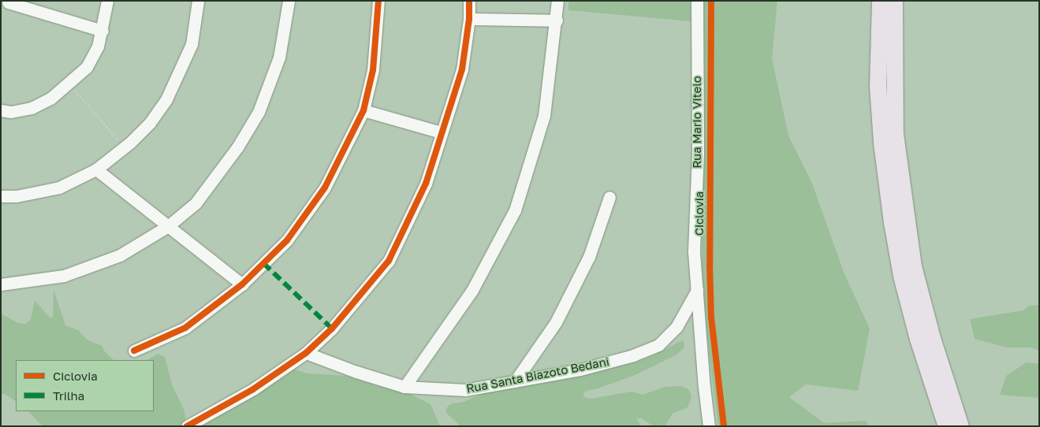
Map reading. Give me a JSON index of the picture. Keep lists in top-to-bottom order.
{
  "streets": {
    "street": ["Rua Mario Vitelo", "Rua Santa Biazoto Bedani"],
    "cycle path": ["Ciclovia"]
  },
  "crossings": [
    ["Rua Mario Vitelo", "Rua Santa Biazoto Bedani"]
  ],
  "legend": ["Ciclovia", "Trilha"]
}
